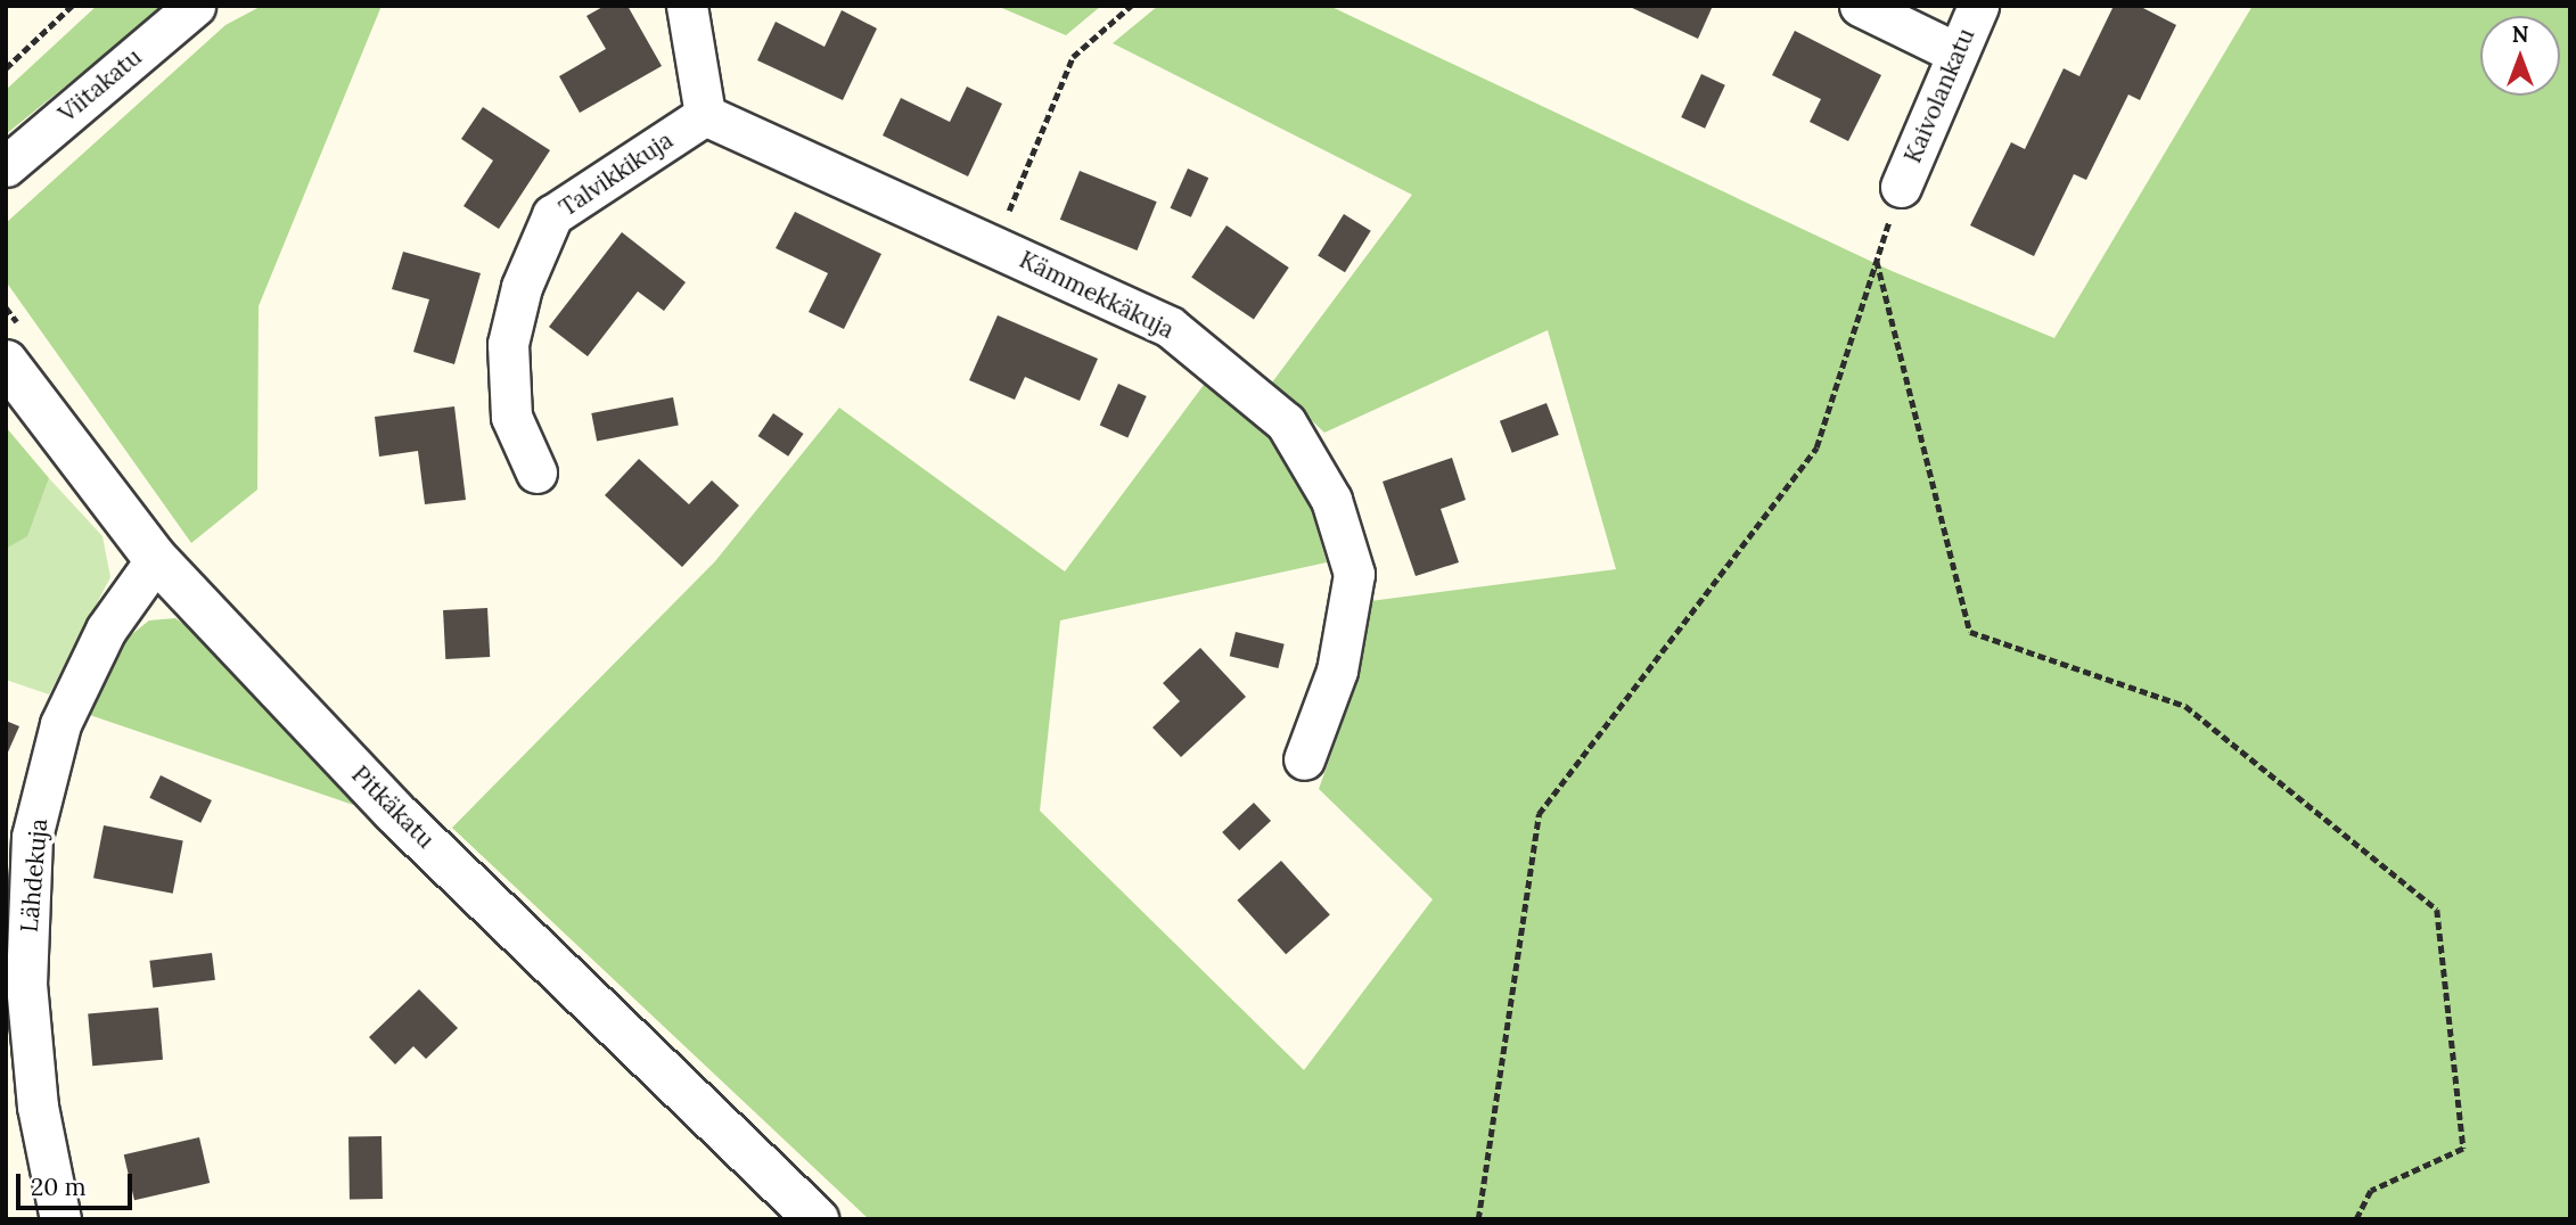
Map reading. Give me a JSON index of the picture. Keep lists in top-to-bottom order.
{
  "streets": {
    "street": [
      "Viitakatu",
      "Kaivolankatu",
      "Talvikkikuja",
      "Kämmekkäkuja",
      "Pitkäkatu",
      "Lähdekuja"
    ]
  },
  "crossings": [
    ["Talvikkikuja", "Kämmekkäkuja"],
    ["Pitkäkatu", "Lähdekuja"]
  ],
  "scale_bar": "20 m",
  "north": "top"
}
